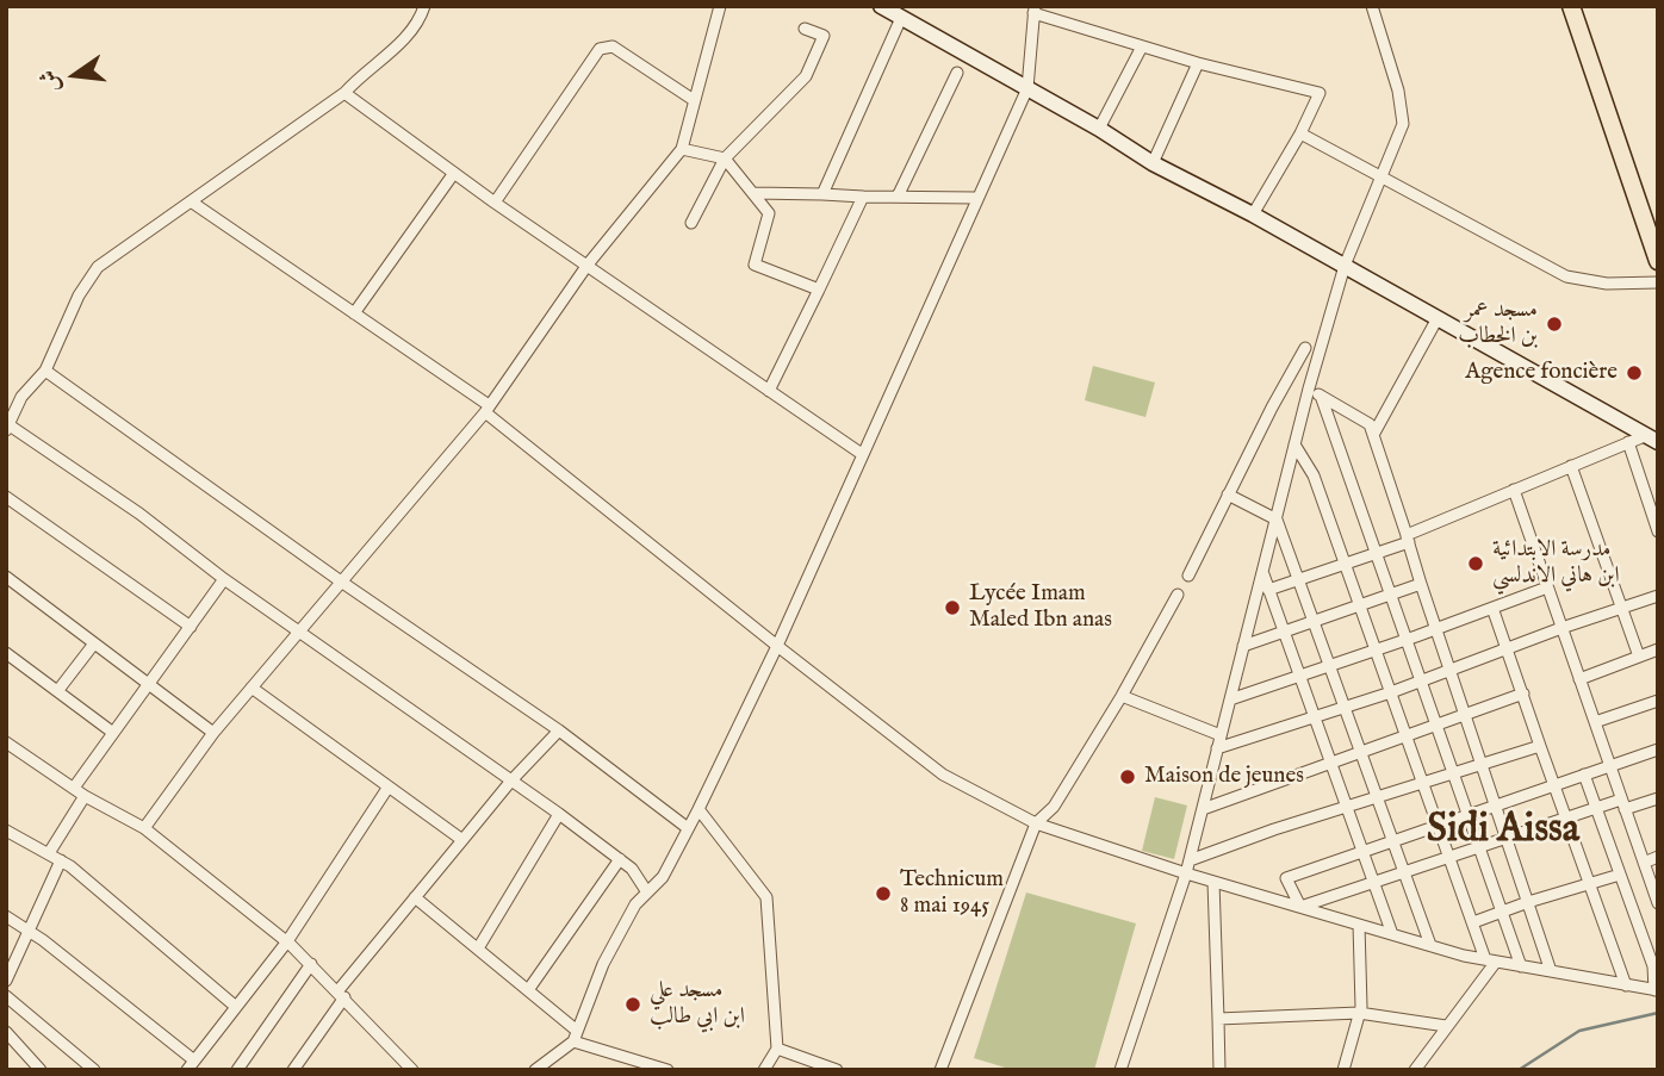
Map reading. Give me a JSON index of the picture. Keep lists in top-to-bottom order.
{
  "districts": ["Sidi Aissa"],
  "places": [
    "مسجد عمر بن الخطاب",
    "Agence foncière",
    "مدرسة الابتدائية ابن هاني الاندلسي",
    "Lycée Imam Maled Ibn anas",
    "Maison de jeunes",
    "Technicum 8 mai 1945",
    "مسجد علي ابن ابي طالب"
  ],
  "north": "left"
}
